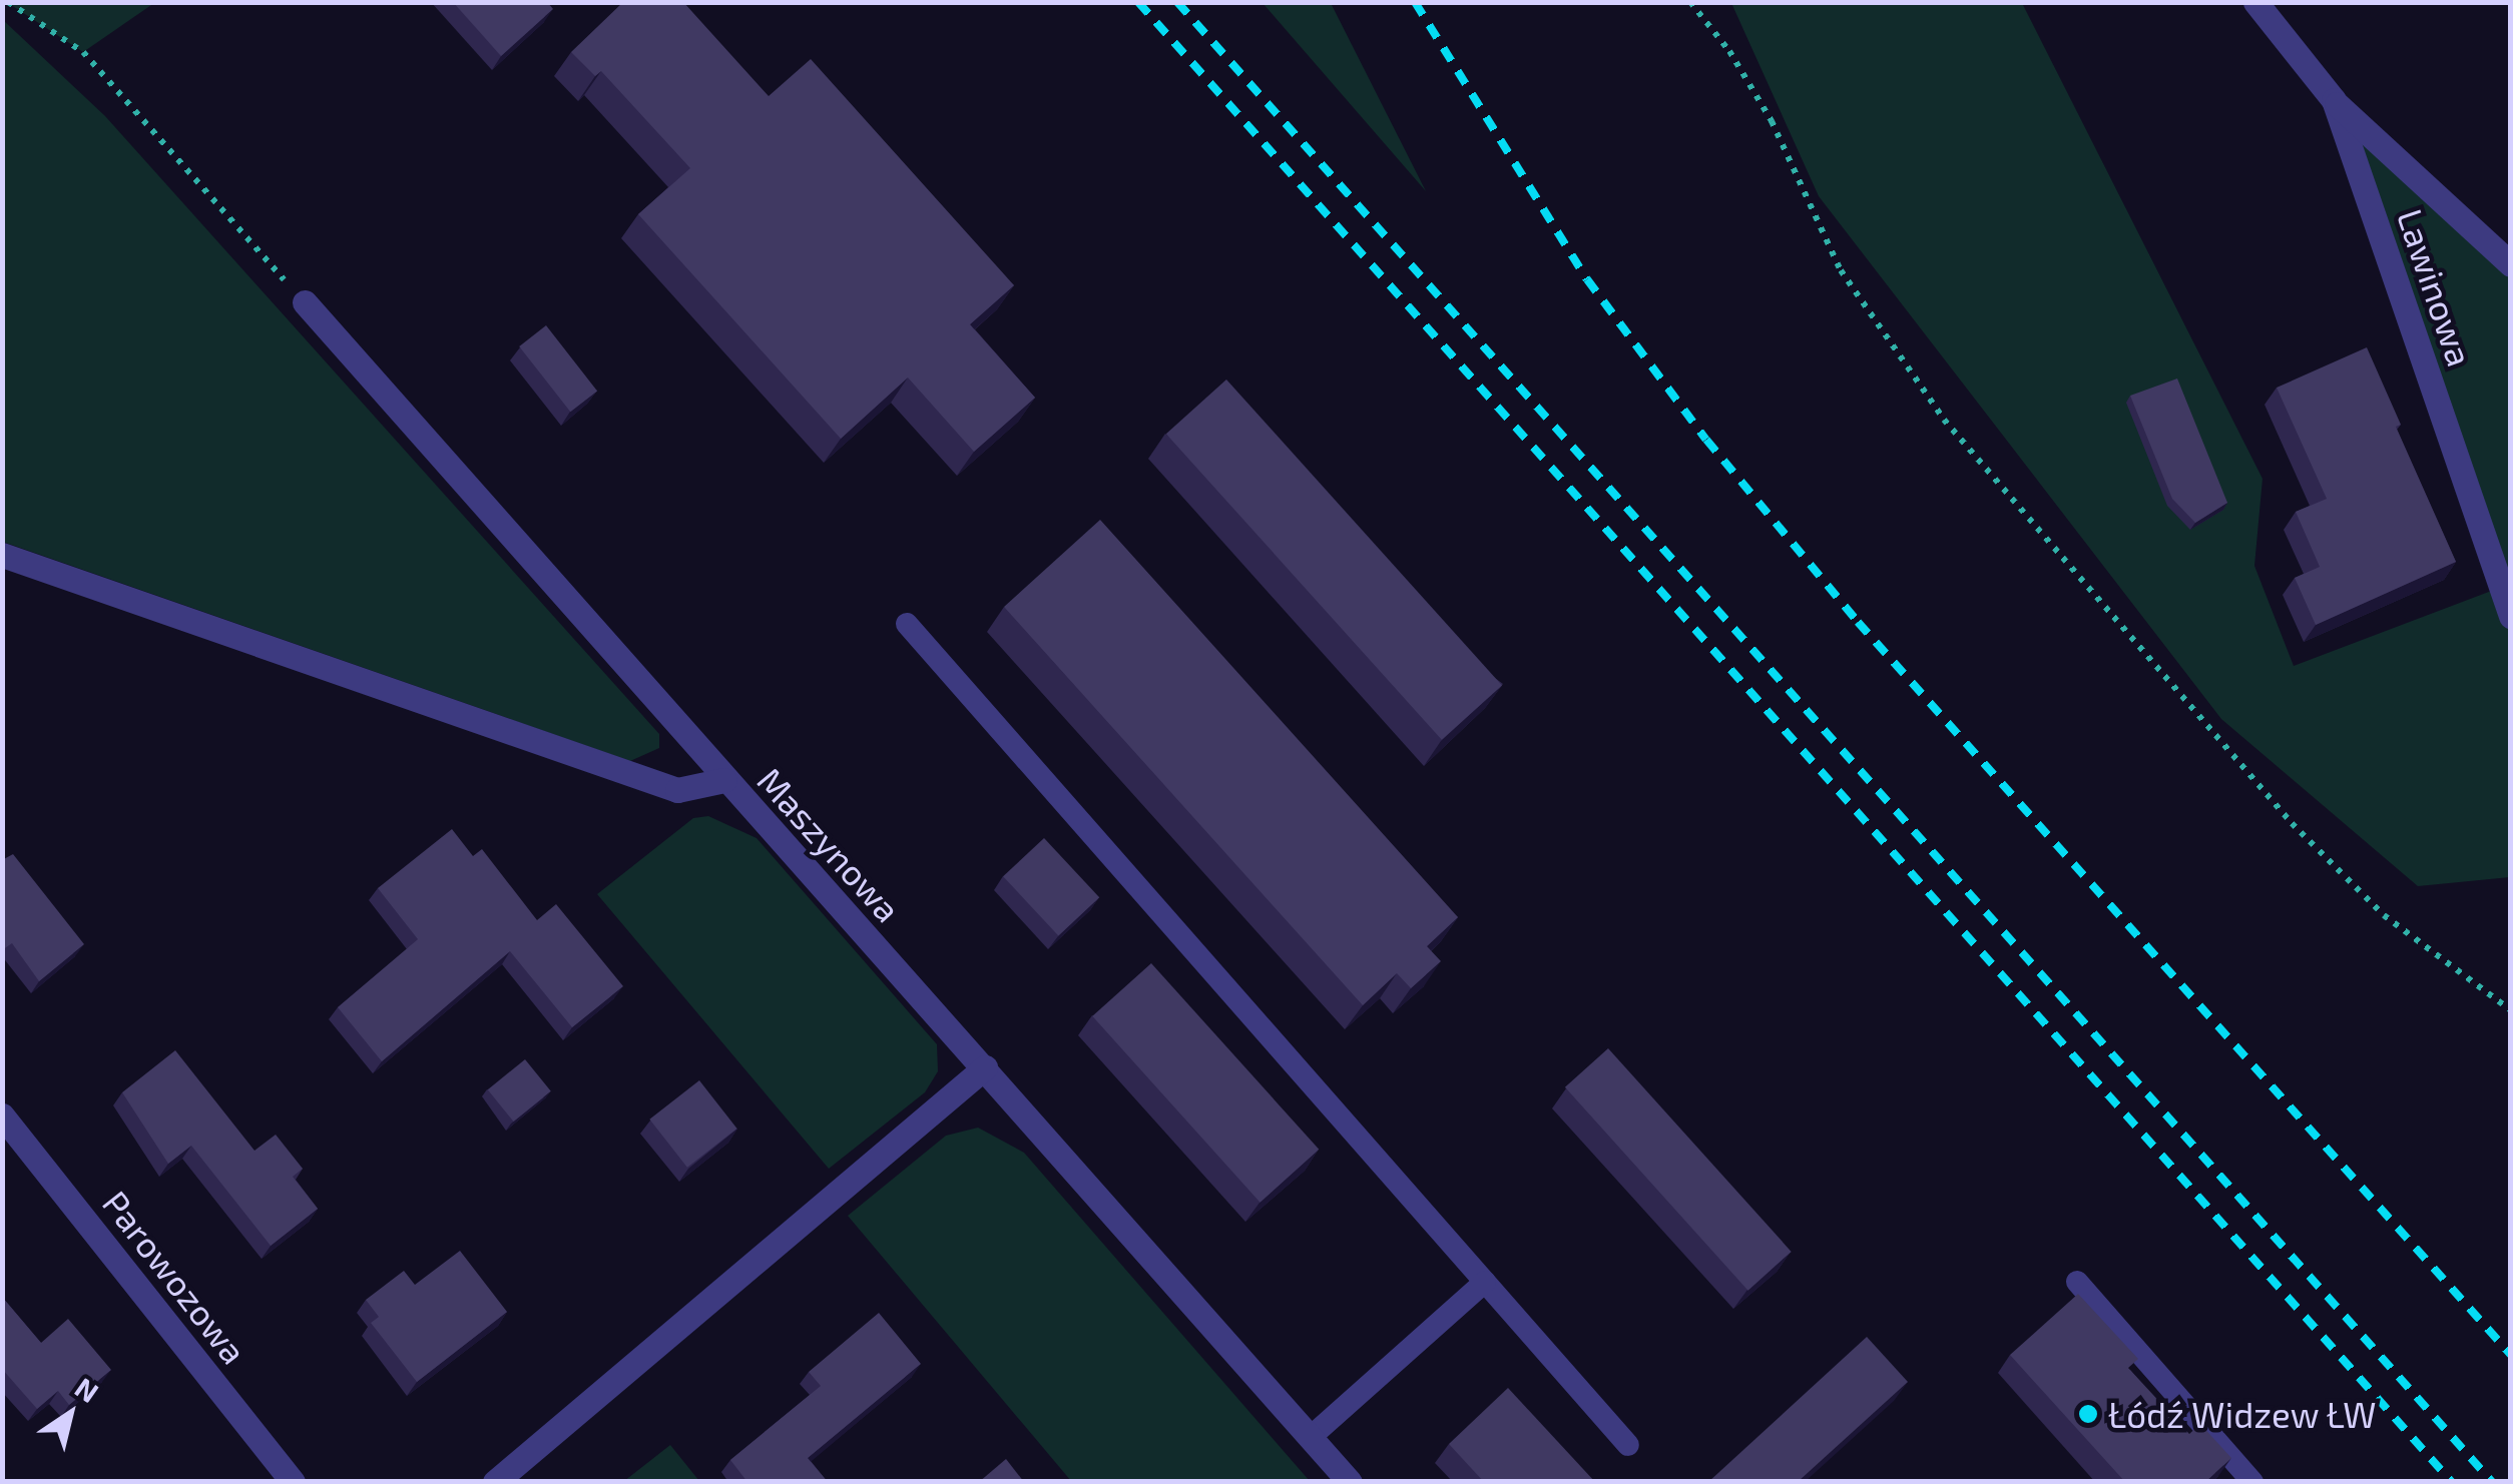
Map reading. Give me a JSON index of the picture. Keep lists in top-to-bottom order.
{
  "streets": {
    "street": ["Lawinowa", "Maszynowa", "Parowozowa"]
  },
  "places": ["Łódź Widzew ŁW"],
  "north": "top right"
}
